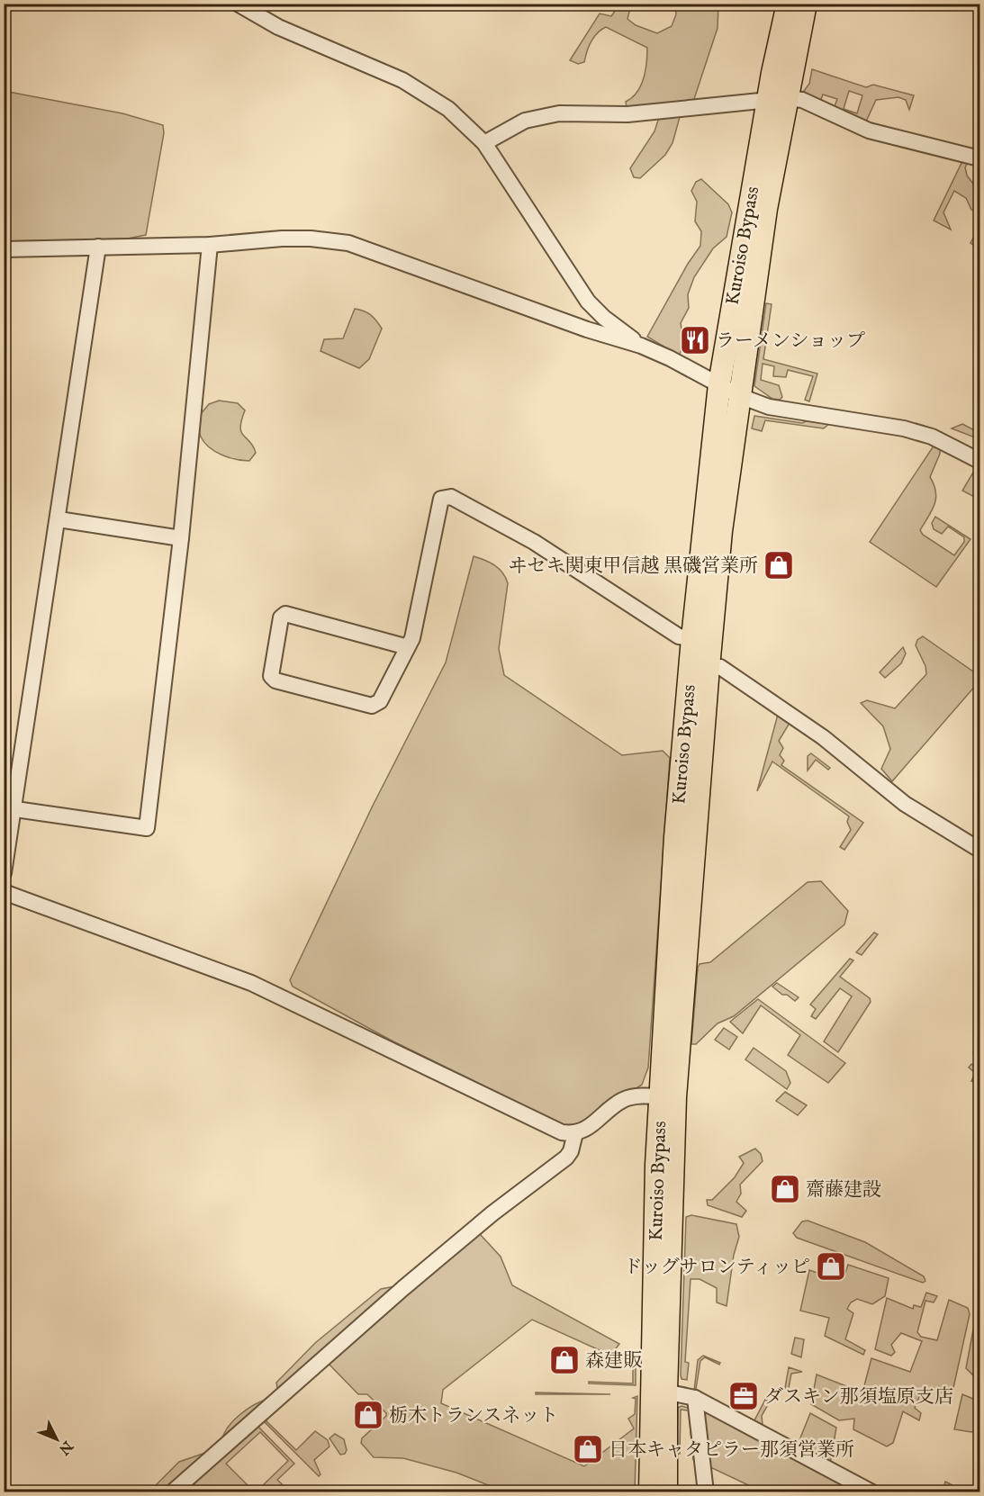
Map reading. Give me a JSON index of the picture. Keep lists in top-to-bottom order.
{
  "streets": {
    "highway": ["Kuroiso Bypass"]
  },
  "places": {
    "restaurant": ["ラーメンショップ"],
    "shop": [
      "ヰセキ関東甲信越 黒磯営業所",
      "齋藤建設",
      "ドッグサロンティッピ",
      "森建販",
      "栃木トランスネット",
      "日本キャタピラー那須営業所"
    ],
    "office": ["ダスキン那須塩原支店"]
  },
  "north": "bottom right"
}
